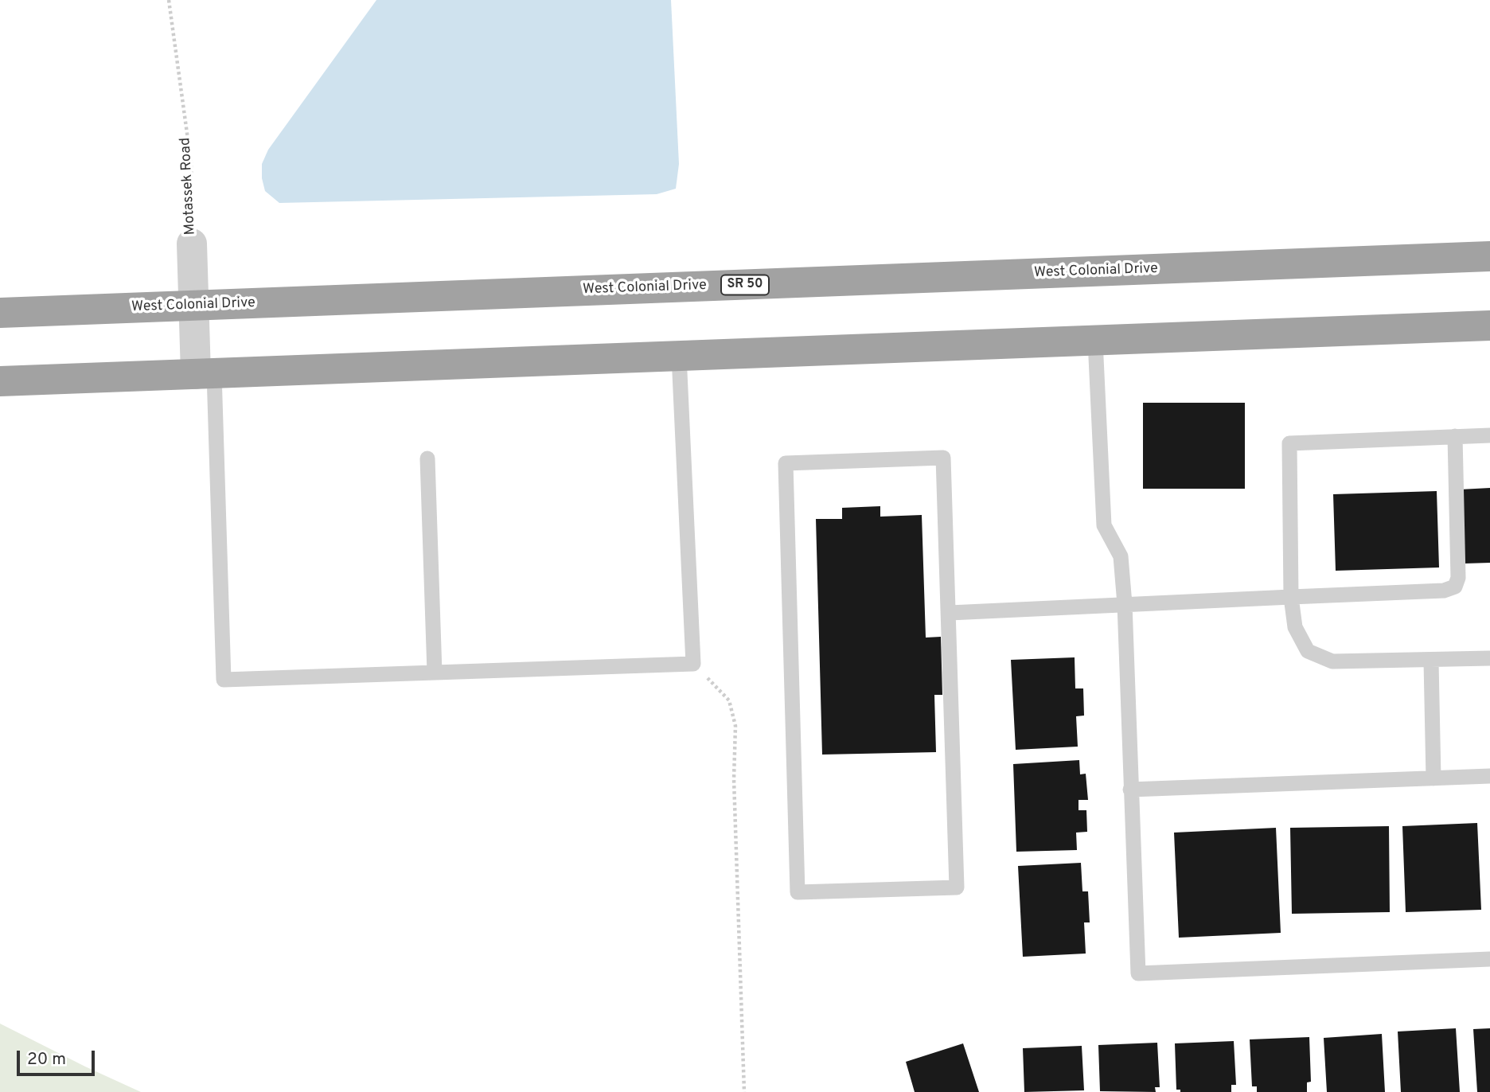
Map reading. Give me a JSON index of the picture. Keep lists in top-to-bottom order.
{
  "streets": {
    "highway": ["West Colonial Drive", "SR 50"],
    "street": ["Motassek Road"]
  },
  "crossings": [
    ["Motassek Road", "West Colonial Drive"]
  ],
  "scale_bar": "20 m"
}
